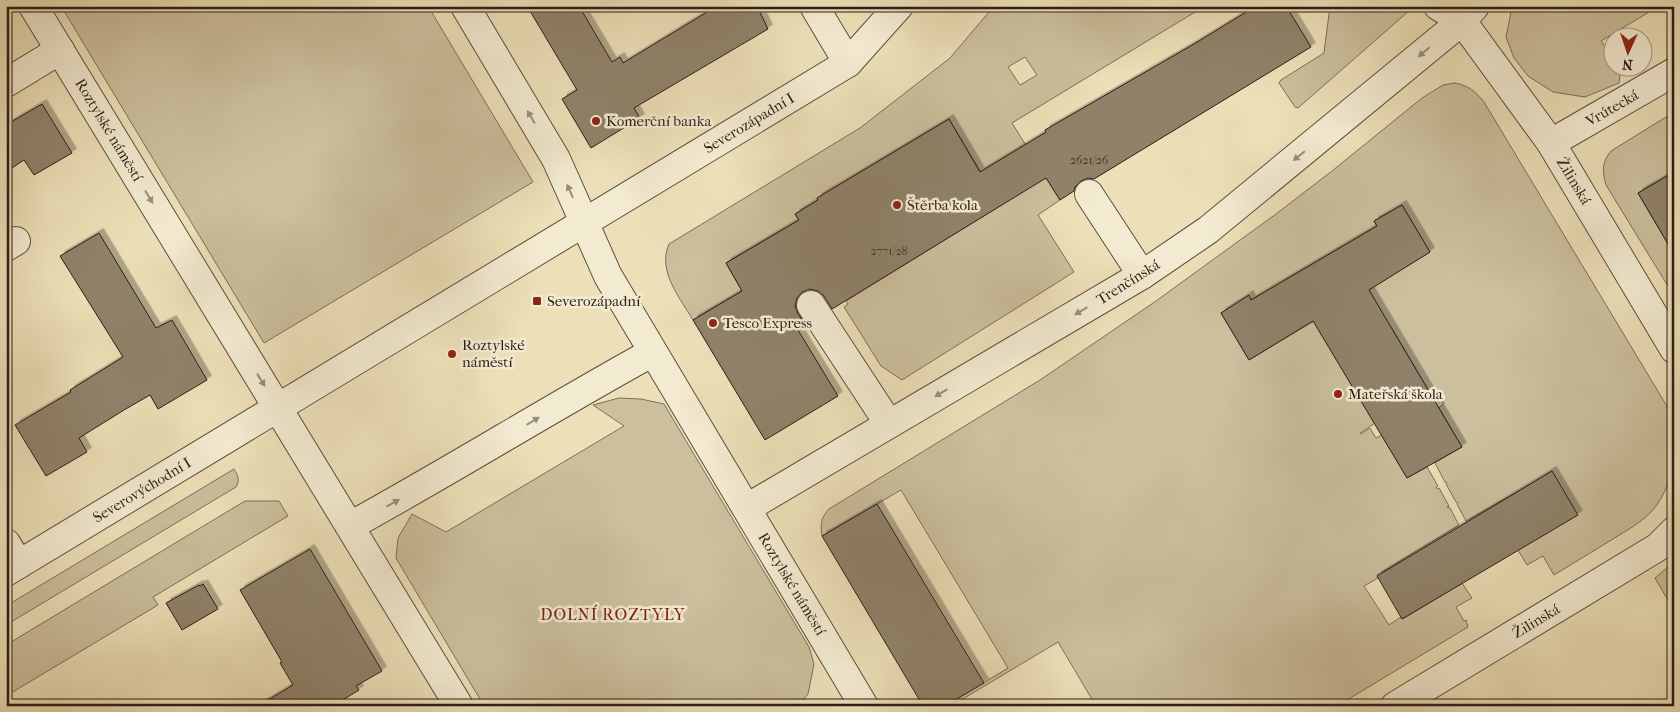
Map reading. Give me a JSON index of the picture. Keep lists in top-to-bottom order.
{
  "streets": {
    "street": [
      "Vrútecká",
      "Severozápadní I",
      "Roztylské náměstí",
      "Žilinská",
      "Trenčínská",
      "Severovýchodní I"
    ]
  },
  "crossings": [
    ["Vrútecká", "Žilinská"],
    ["Severozápadní I", "Roztylské náměstí"],
    ["Roztylské náměstí", "Trenčínská"],
    ["Roztylské náměstí", "Severovýchodní I"],
    ["Žilinská", "Trenčínská"]
  ],
  "one_way": ["Trenčínská"],
  "districts": ["DOLNÍ ROZTYLY"],
  "places": {
    "other": [
      "Komerční banka",
      "Štěrba kola",
      "Tesco Express",
      "Roztylské náměstí",
      "Mateřská škola"
    ],
    "transit": ["Severozápadní"]
  },
  "house_numbers": ["2621/26", "2771/28"],
  "north": "bottom"
}
